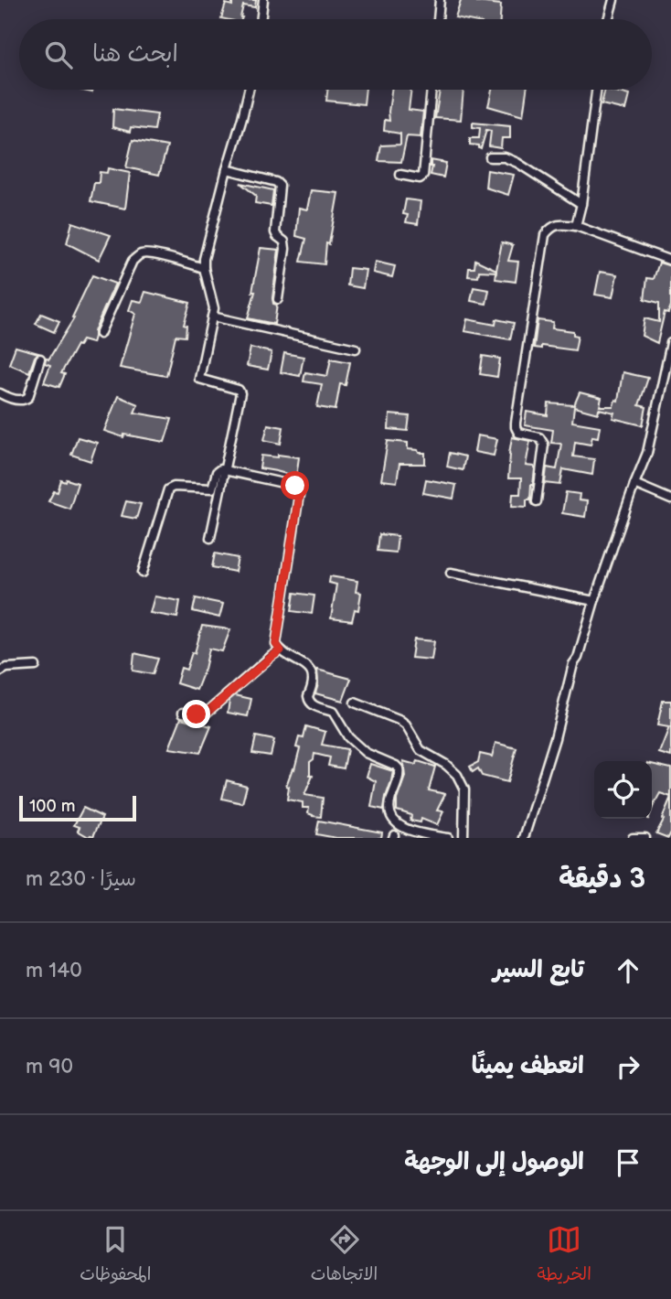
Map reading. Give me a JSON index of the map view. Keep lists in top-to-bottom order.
{
  "scale_bar": "100 m",
  "page": {
    "search": "ابحث هنا",
    "scale": "100 m",
    "heading": ["3 دقيقة", "سيرًا · 230 m"],
    "list": [
      ["تابع السير", "140 m"],
      ["انعطف يمينًا", "90 m"],
      "الوصول إلى الوجهة"
    ],
    "nav": ["الخريطة", "الاتجاهات", "المحفوظات"]
  }
}
